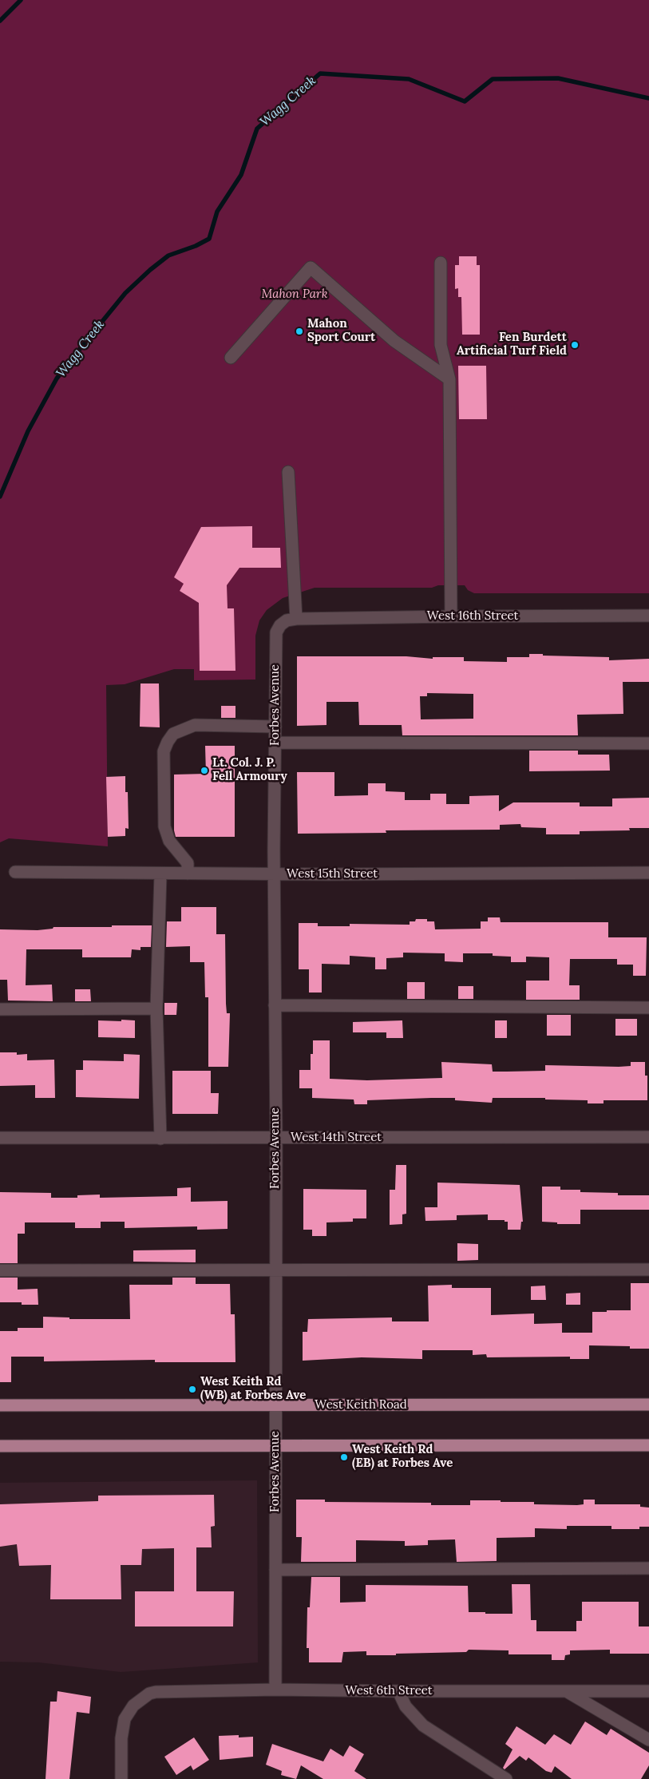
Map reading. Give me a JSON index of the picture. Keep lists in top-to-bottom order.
{
  "streets": {
    "main road": ["West Keith Road"],
    "street": [
      "West 16th Street",
      "Forbes Avenue",
      "West 15th Street",
      "West 14th Street",
      "West 6th Street"
    ]
  },
  "crossings": [
    ["West 16th Street", "Forbes Avenue"],
    ["Forbes Avenue", "West 15th Street"],
    ["Forbes Avenue", "West 14th Street"],
    ["Forbes Avenue", "West Keith Road"],
    ["Forbes Avenue", "West 6th Street"]
  ],
  "water": ["Wagg Creek"],
  "parks": ["Mahon Park"],
  "places": [
    "Mahon Sport Court",
    "Fen Burdett Artificial Turf Field",
    "Lt. Col. J. P. Fell Armoury",
    "West Keith Rd (WB) at Forbes Ave",
    "West Keith Rd (EB) at Forbes Ave"
  ]
}
